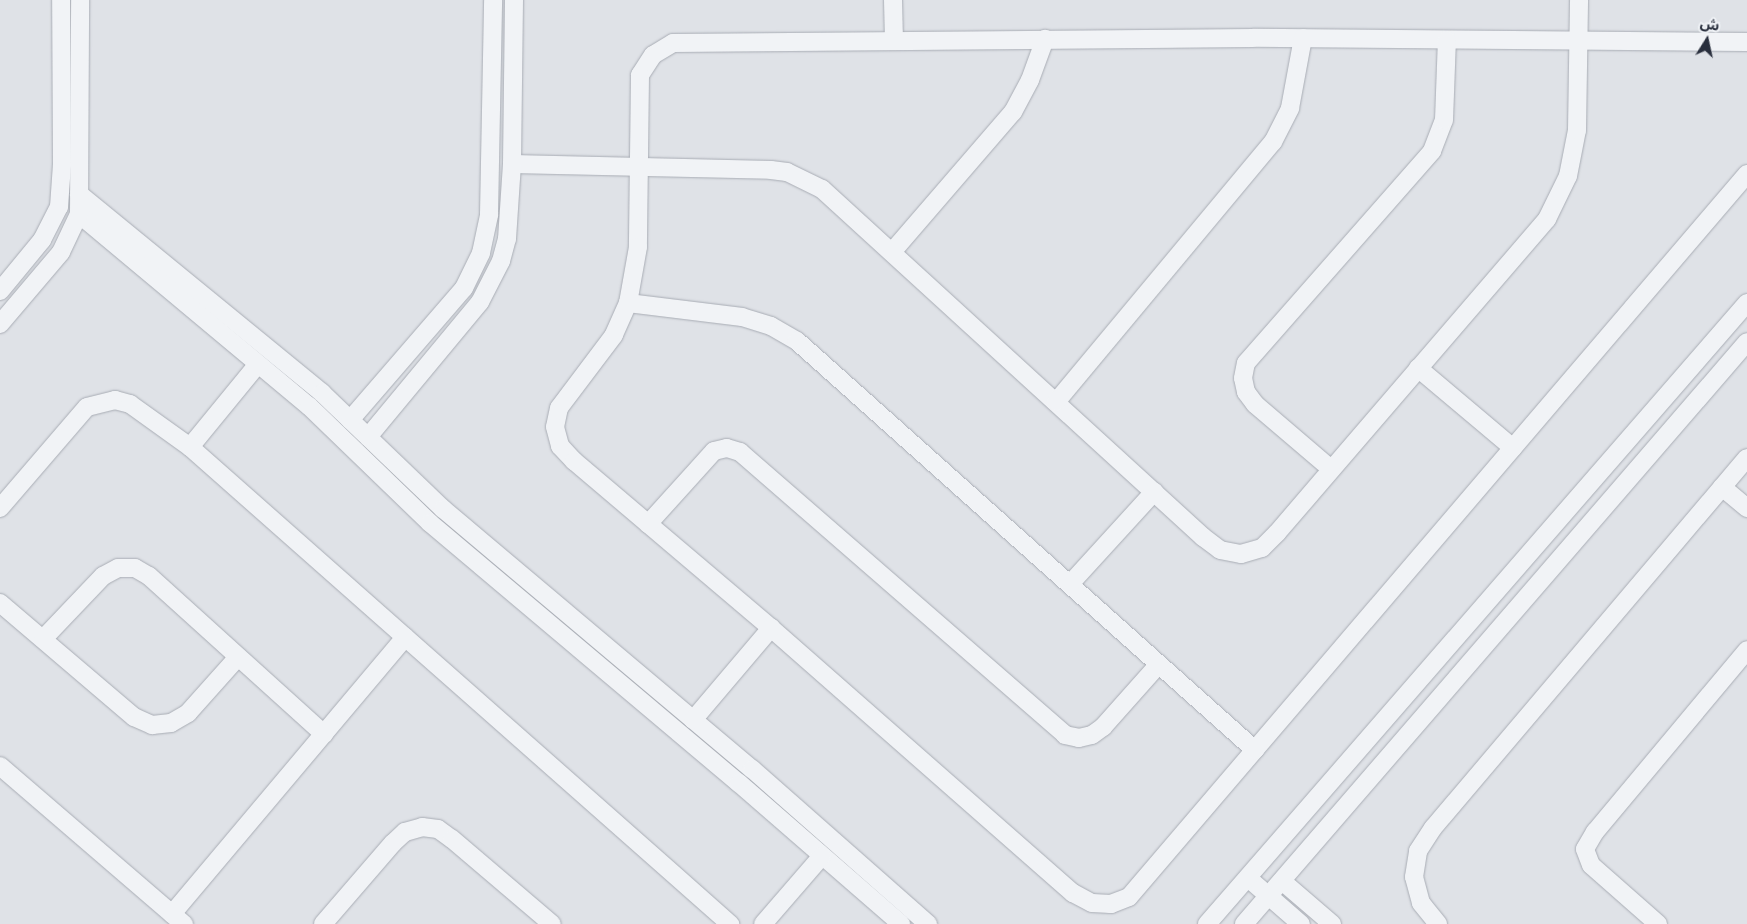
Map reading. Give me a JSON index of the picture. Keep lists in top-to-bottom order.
{
  "north": "top"
}
